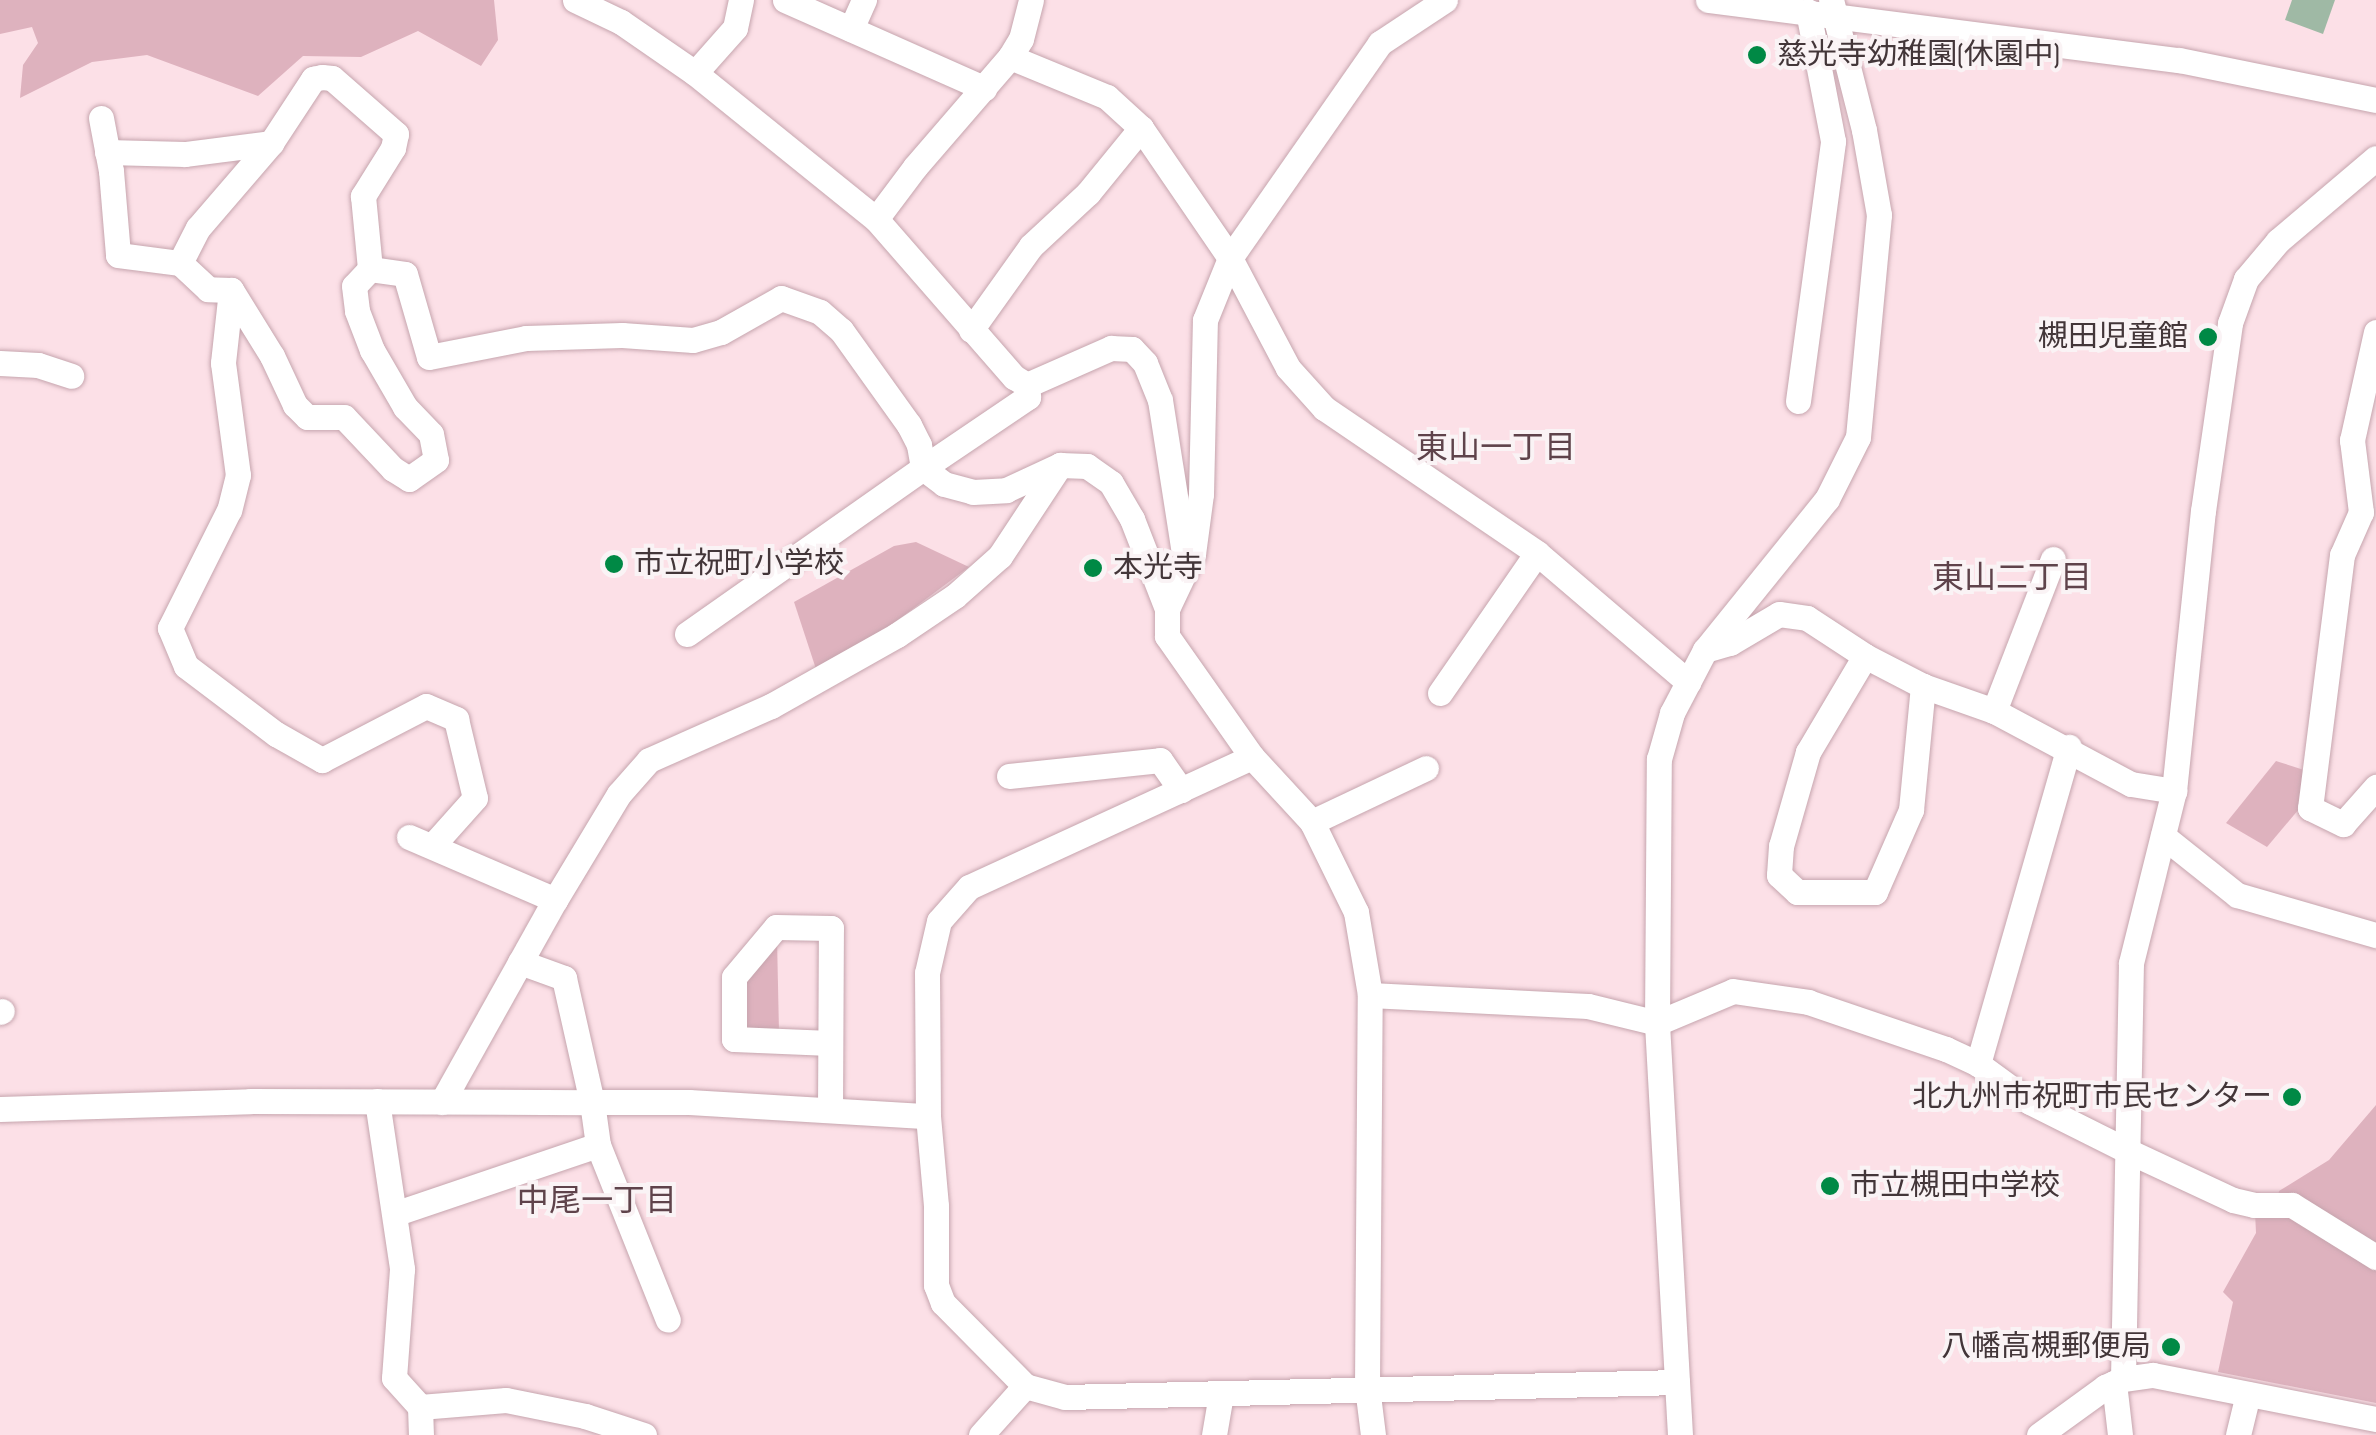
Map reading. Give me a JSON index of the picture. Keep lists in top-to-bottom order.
{
  "districts": ["東山一丁目", "東山二丁目", "中尾一丁目"],
  "places": [
    "慈光寺幼稚園(休園中)",
    "槻田児童館",
    "市立祝町小学校",
    "本光寺",
    "北九州市祝町市民センター",
    "市立槻田中学校",
    "八幡高槻郵便局"
  ]
}
